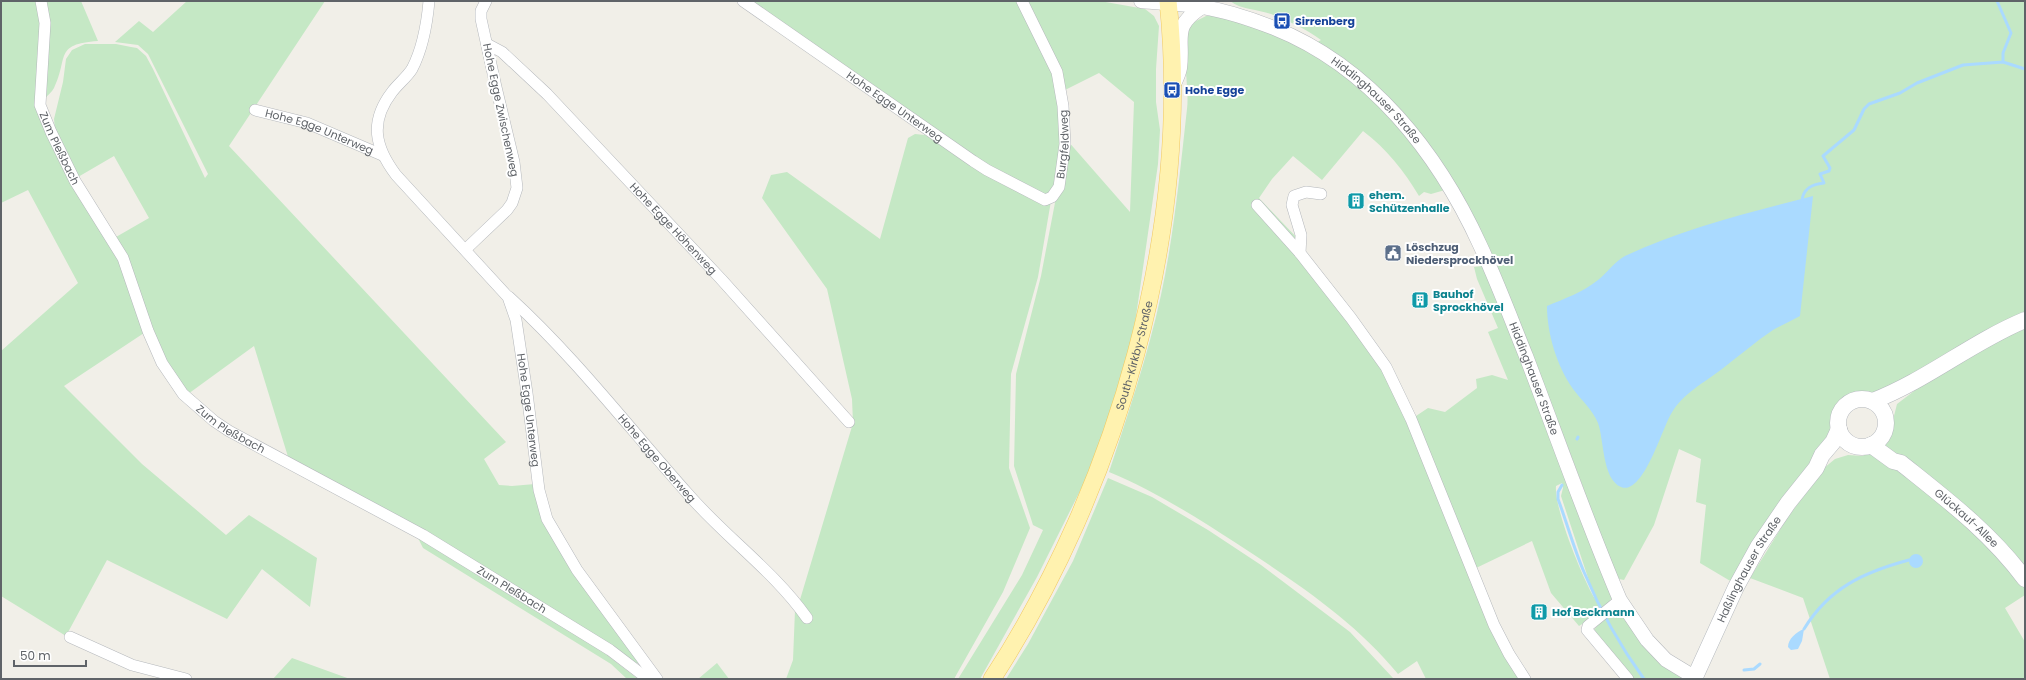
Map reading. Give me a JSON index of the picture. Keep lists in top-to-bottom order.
{
  "streets": {
    "main road": ["South-Kirkby-Straße", "Glückauf-Allee", "Haßlinghauser Straße"],
    "street": [
      "Hiddinghauser Straße",
      "Hohe Egge Unterweg",
      "Hohe Egge Zwischenweg",
      "Burgfeldweg",
      "Zum Pleßbach",
      "Hohe Egge Höhenweg",
      "Hohe Egge Oberweg"
    ]
  },
  "crossings": [
    ["Hiddinghauser Straße", "South-Kirkby-Straße"],
    ["Hiddinghauser Straße", "Haßlinghauser Straße"],
    ["Hohe Egge Unterweg", "Hohe Egge Zwischenweg"],
    ["Hohe Egge Unterweg", "Burgfeldweg"],
    ["Hohe Egge Unterweg", "Hohe Egge Oberweg"],
    ["Hohe Egge Zwischenweg", "Hohe Egge Höhenweg"],
    ["Glückauf-Allee", "Haßlinghauser Straße"]
  ],
  "places": {
    "bus stop": ["Sirrenberg", "Hohe Egge"],
    "building": ["ehem. Schützenhalle", "Bauhof Sprockhövel", "Hof Beckmann"],
    "public building": ["Löschzug Niedersprockhövel"]
  },
  "scale_bar": "50 m"
}
